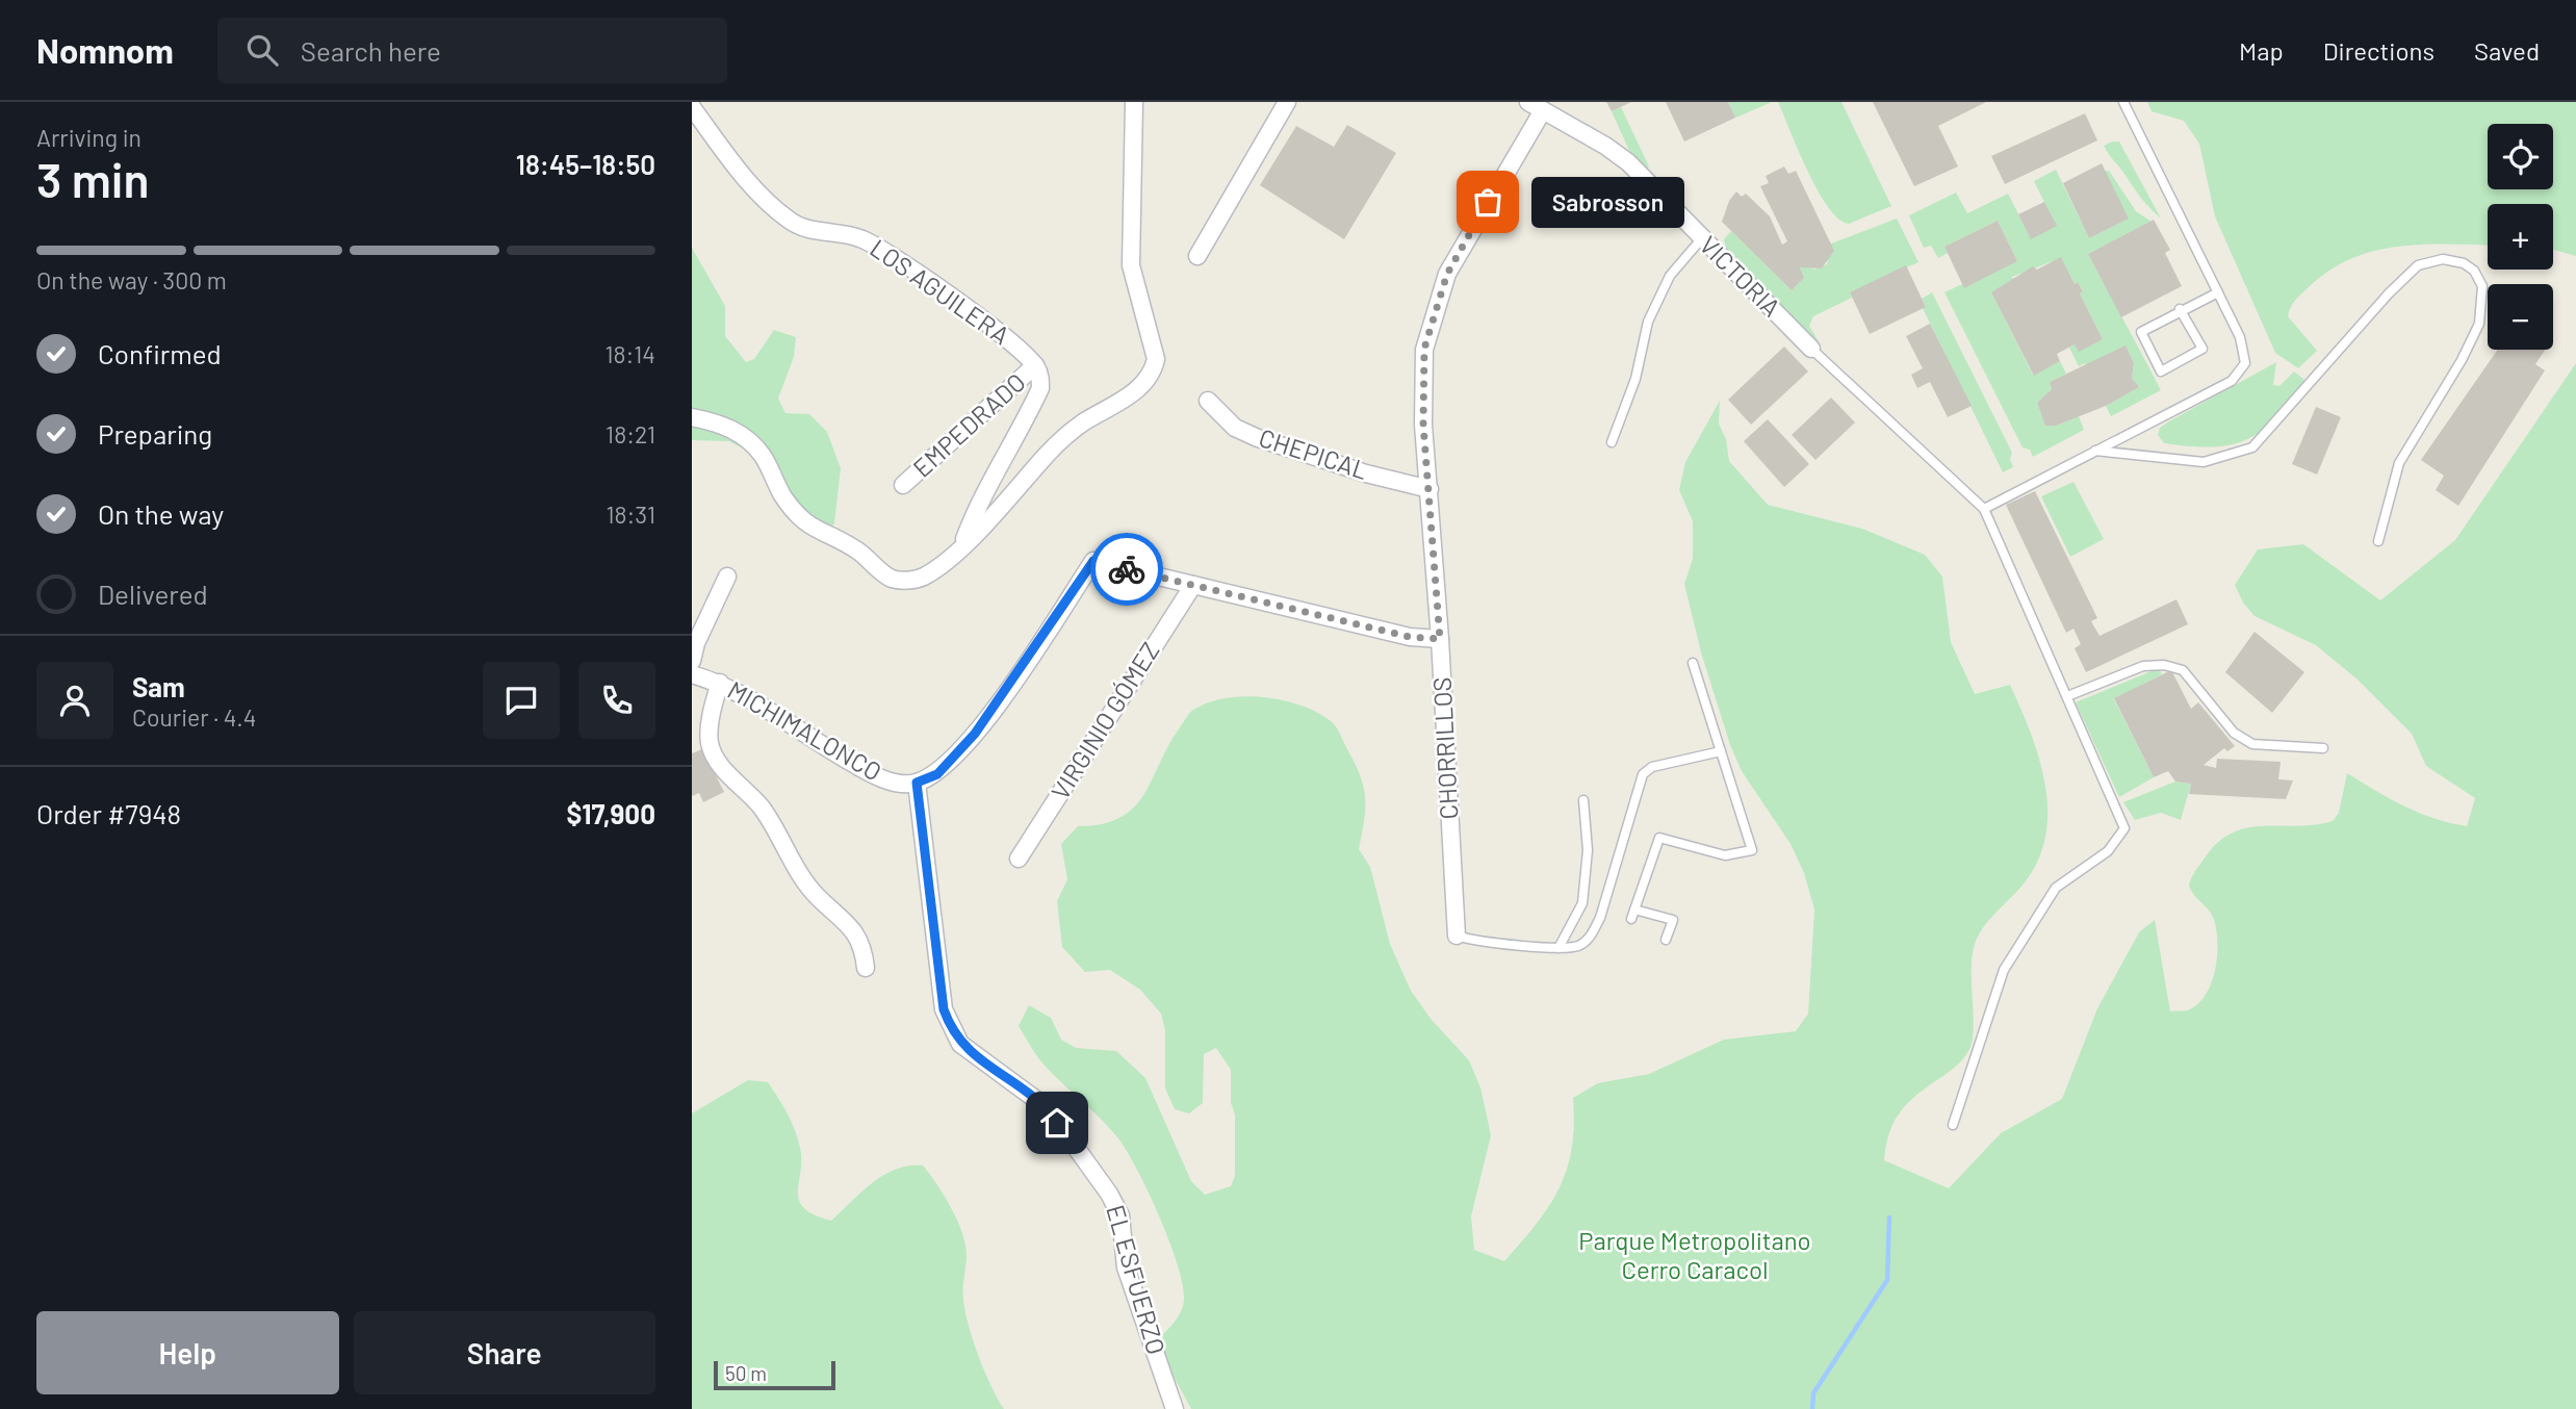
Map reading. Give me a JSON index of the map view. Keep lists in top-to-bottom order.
{
  "streets": {
    "street": [
      "VICTORIA",
      "LOS AGUILERA",
      "EMPEDRADO",
      "CHEPICAL",
      "VIRGINIO GÓMEZ",
      "MICHIMALONCO",
      "CHORRILLOS",
      "EL ESFUERZO"
    ]
  },
  "crossings": [
    ["VICTORIA", "CHORRILLOS"],
    ["LOS AGUILERA", "EMPEDRADO"],
    ["CHEPICAL", "CHORRILLOS"],
    ["MICHIMALONCO", "EL ESFUERZO"]
  ],
  "parks": ["Parque Metropolitano Cerro Caracol"],
  "places": ["Sabrosson"],
  "scale_bar": "50 m",
  "page": {
    "header": "Nomnom",
    "search": "Search here",
    "nav": ["Map", "Directions", "Saved"],
    "heading": ["3 min", "Arriving in", "18:45–18:50"],
    "panel": [
      "Sam",
      "Courier · 4.4",
      "Order #7948",
      "$17,900"
    ],
    "map_buttons": ["+", "−"],
    "bubble": "Sabrosson",
    "bar": "On the way · 300 m",
    "list": [
      ["Confirmed", "18:14"],
      ["Preparing", "18:21"],
      ["On the way", "18:31"],
      "Delivered"
    ],
    "buttons": ["Help", "Share"],
    "scale": "50 m"
  }
}
